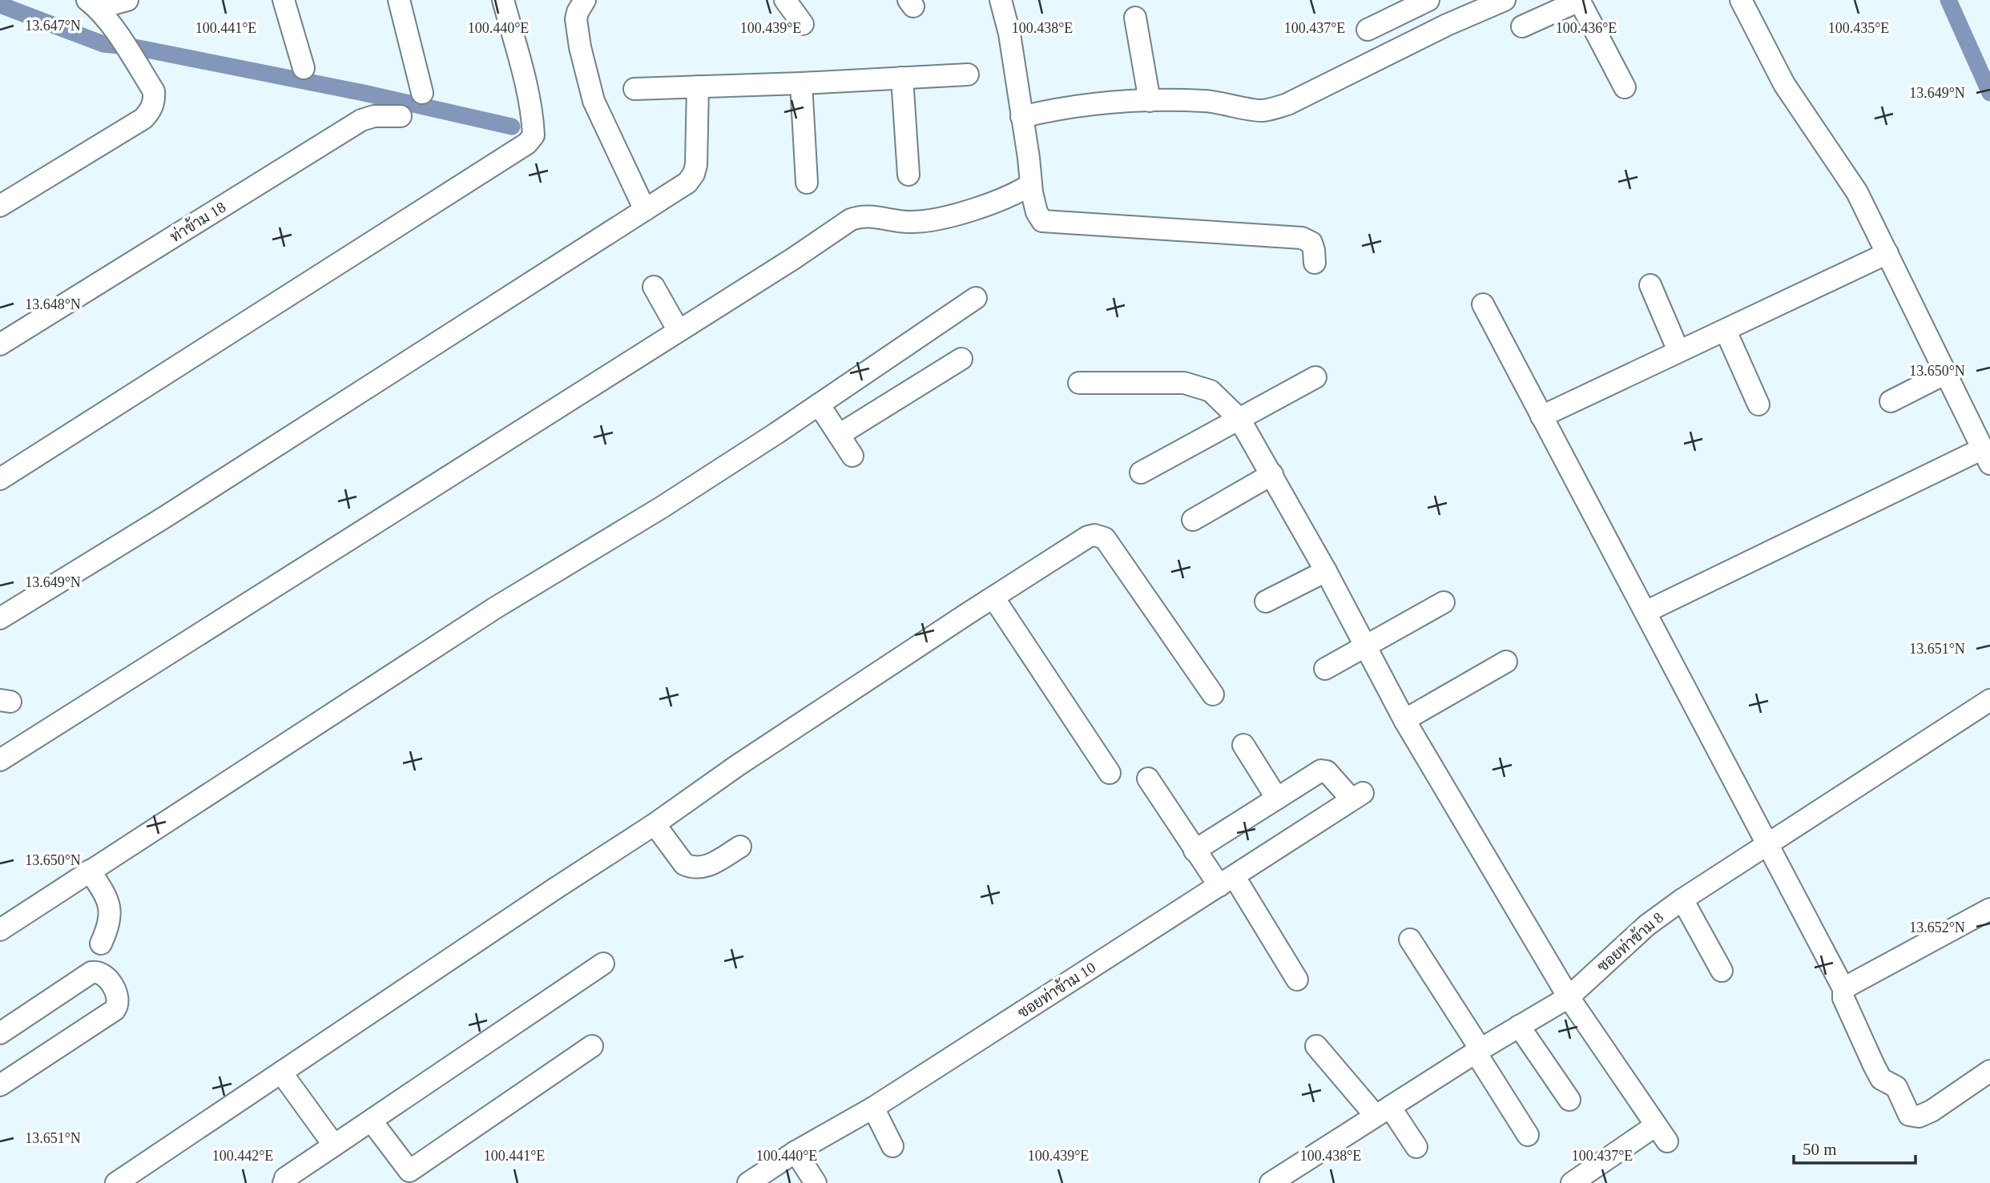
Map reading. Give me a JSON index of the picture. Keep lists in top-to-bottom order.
{
  "streets": {
    "street": ["ท่าข้าม 18", "ซอยท่าข้าม 8", "ซอยท่าข้าม 10"]
  },
  "scale_bar": "50 m",
  "coordinates": [
    "13.647°N",
    "100.441°E",
    "100.440°E",
    "100.439°E",
    "100.438°E",
    "100.437°E",
    "100.436°E",
    "100.435°E",
    "13.649°N",
    "13.648°N",
    "13.650°N",
    "13.651°N",
    "13.652°N",
    "100.442°E"
  ]
}
